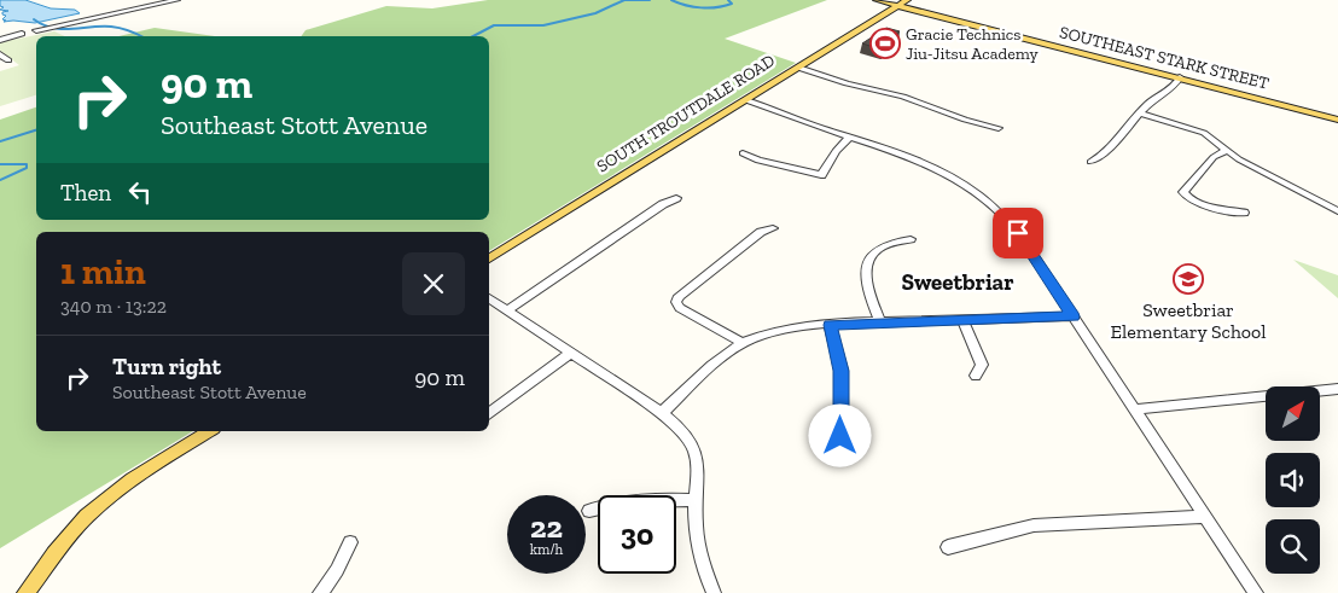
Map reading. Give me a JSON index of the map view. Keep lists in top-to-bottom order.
{
  "streets": {
    "main road": ["SOUTHEAST STARK STREET", "SOUTH TROUTDALE ROAD"]
  },
  "crossings": [
    ["SOUTHEAST STARK STREET", "SOUTH TROUTDALE ROAD"]
  ],
  "districts": ["Sweetbriar"],
  "places": {
    "sports": ["Gracie Technics Jiu-Jitsu Academy"],
    "school or university": ["Sweetbriar Elementary School"]
  },
  "north": "top right",
  "page": {
    "turn": ["90 m", "Southeast Stott Avenue"],
    "then": "Then",
    "heading": ["1 min", "340 m · 13:22"],
    "list": [
      {
        "name": "Turn right",
        "note": "Southeast Stott Avenue",
        "value": "90 m"
      }
    ],
    "speed": "22 km/h",
    "limit": "30"
  }
}
